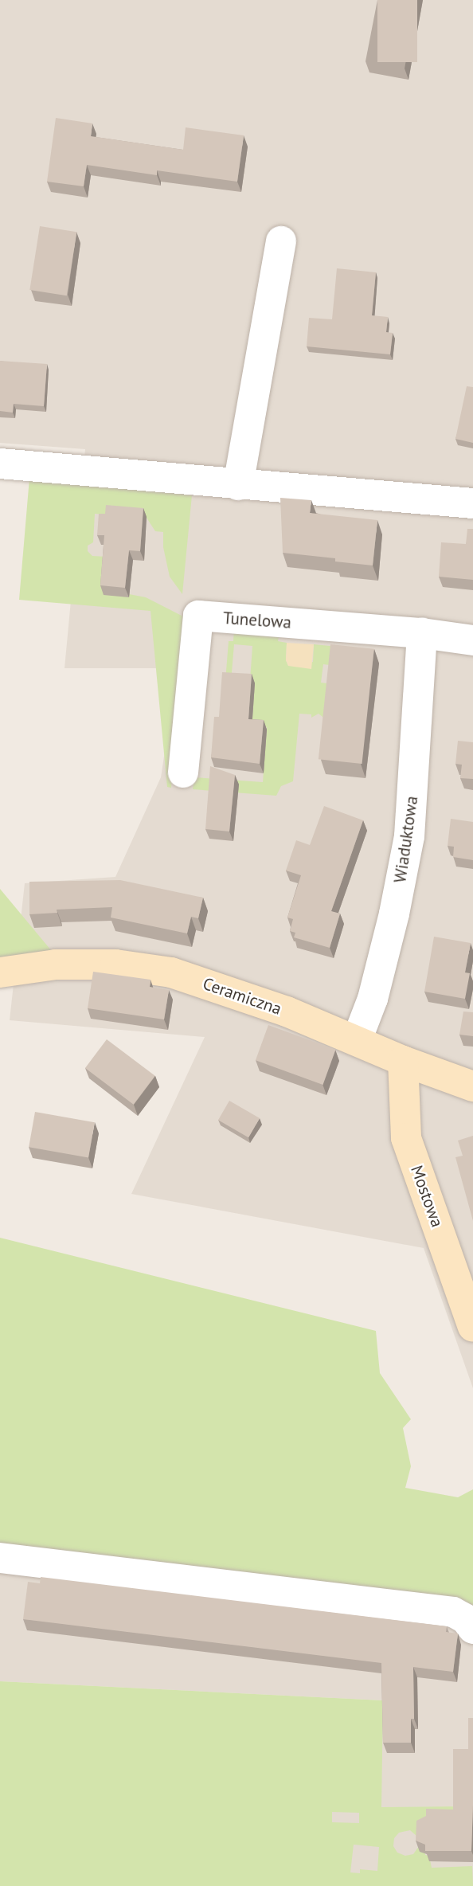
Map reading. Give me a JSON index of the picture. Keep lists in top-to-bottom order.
{
  "streets": {
    "street": [
      "Tunelowa",
      "Wiaduktowa",
      "Ceramiczna",
      "Mostowa"
    ]
  },
  "crossings": [
    ["Tunelowa", "Wiaduktowa"],
    ["Wiaduktowa", "Ceramiczna"],
    ["Ceramiczna", "Mostowa"]
  ]
}
